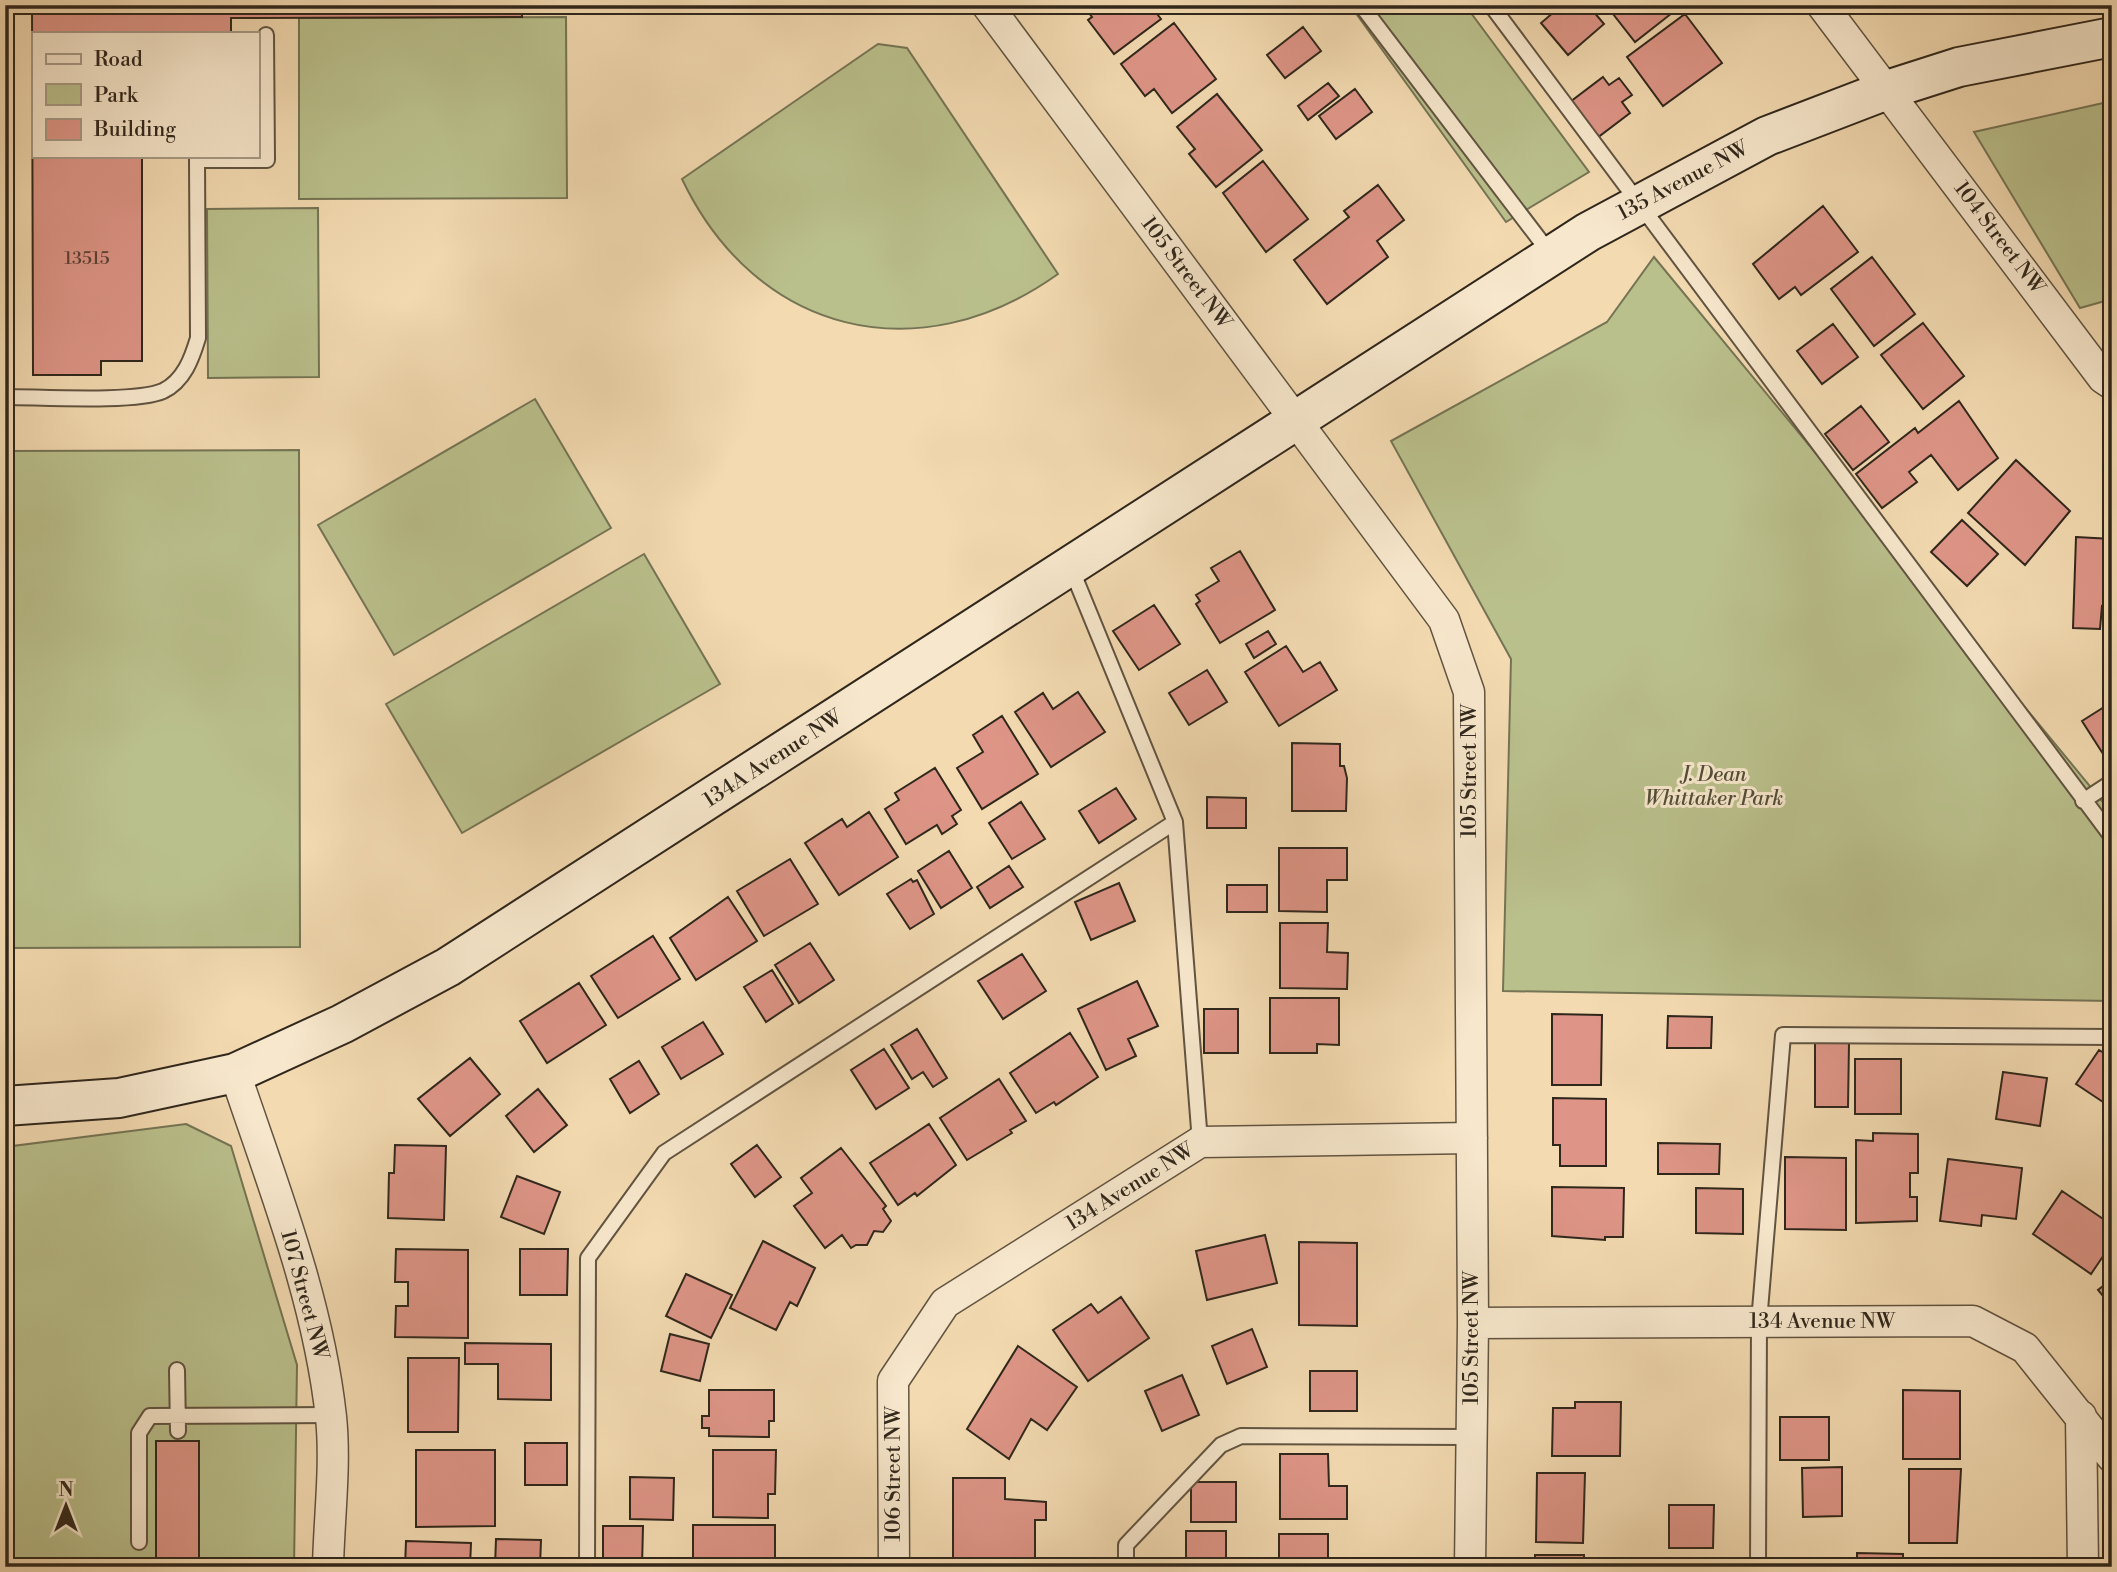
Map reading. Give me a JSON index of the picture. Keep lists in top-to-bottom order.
{
  "streets": {
    "street": [
      "135 Avenue NW",
      "104 Street NW",
      "105 Street NW",
      "134A Avenue NW",
      "134 Avenue NW",
      "107 Street NW",
      "106 Street NW"
    ]
  },
  "crossings": [
    ["135 Avenue NW", "104 Street NW"],
    ["135 Avenue NW", "105 Street NW"],
    ["135 Avenue NW", "134A Avenue NW"],
    ["105 Street NW", "134A Avenue NW"],
    ["105 Street NW", "134 Avenue NW"],
    ["134A Avenue NW", "107 Street NW"],
    ["134 Avenue NW", "106 Street NW"]
  ],
  "parks": ["J. Dean Whittaker Park"],
  "house_numbers": ["13515"],
  "legend": ["Road", "Park", "Building"],
  "north": "top"
}
